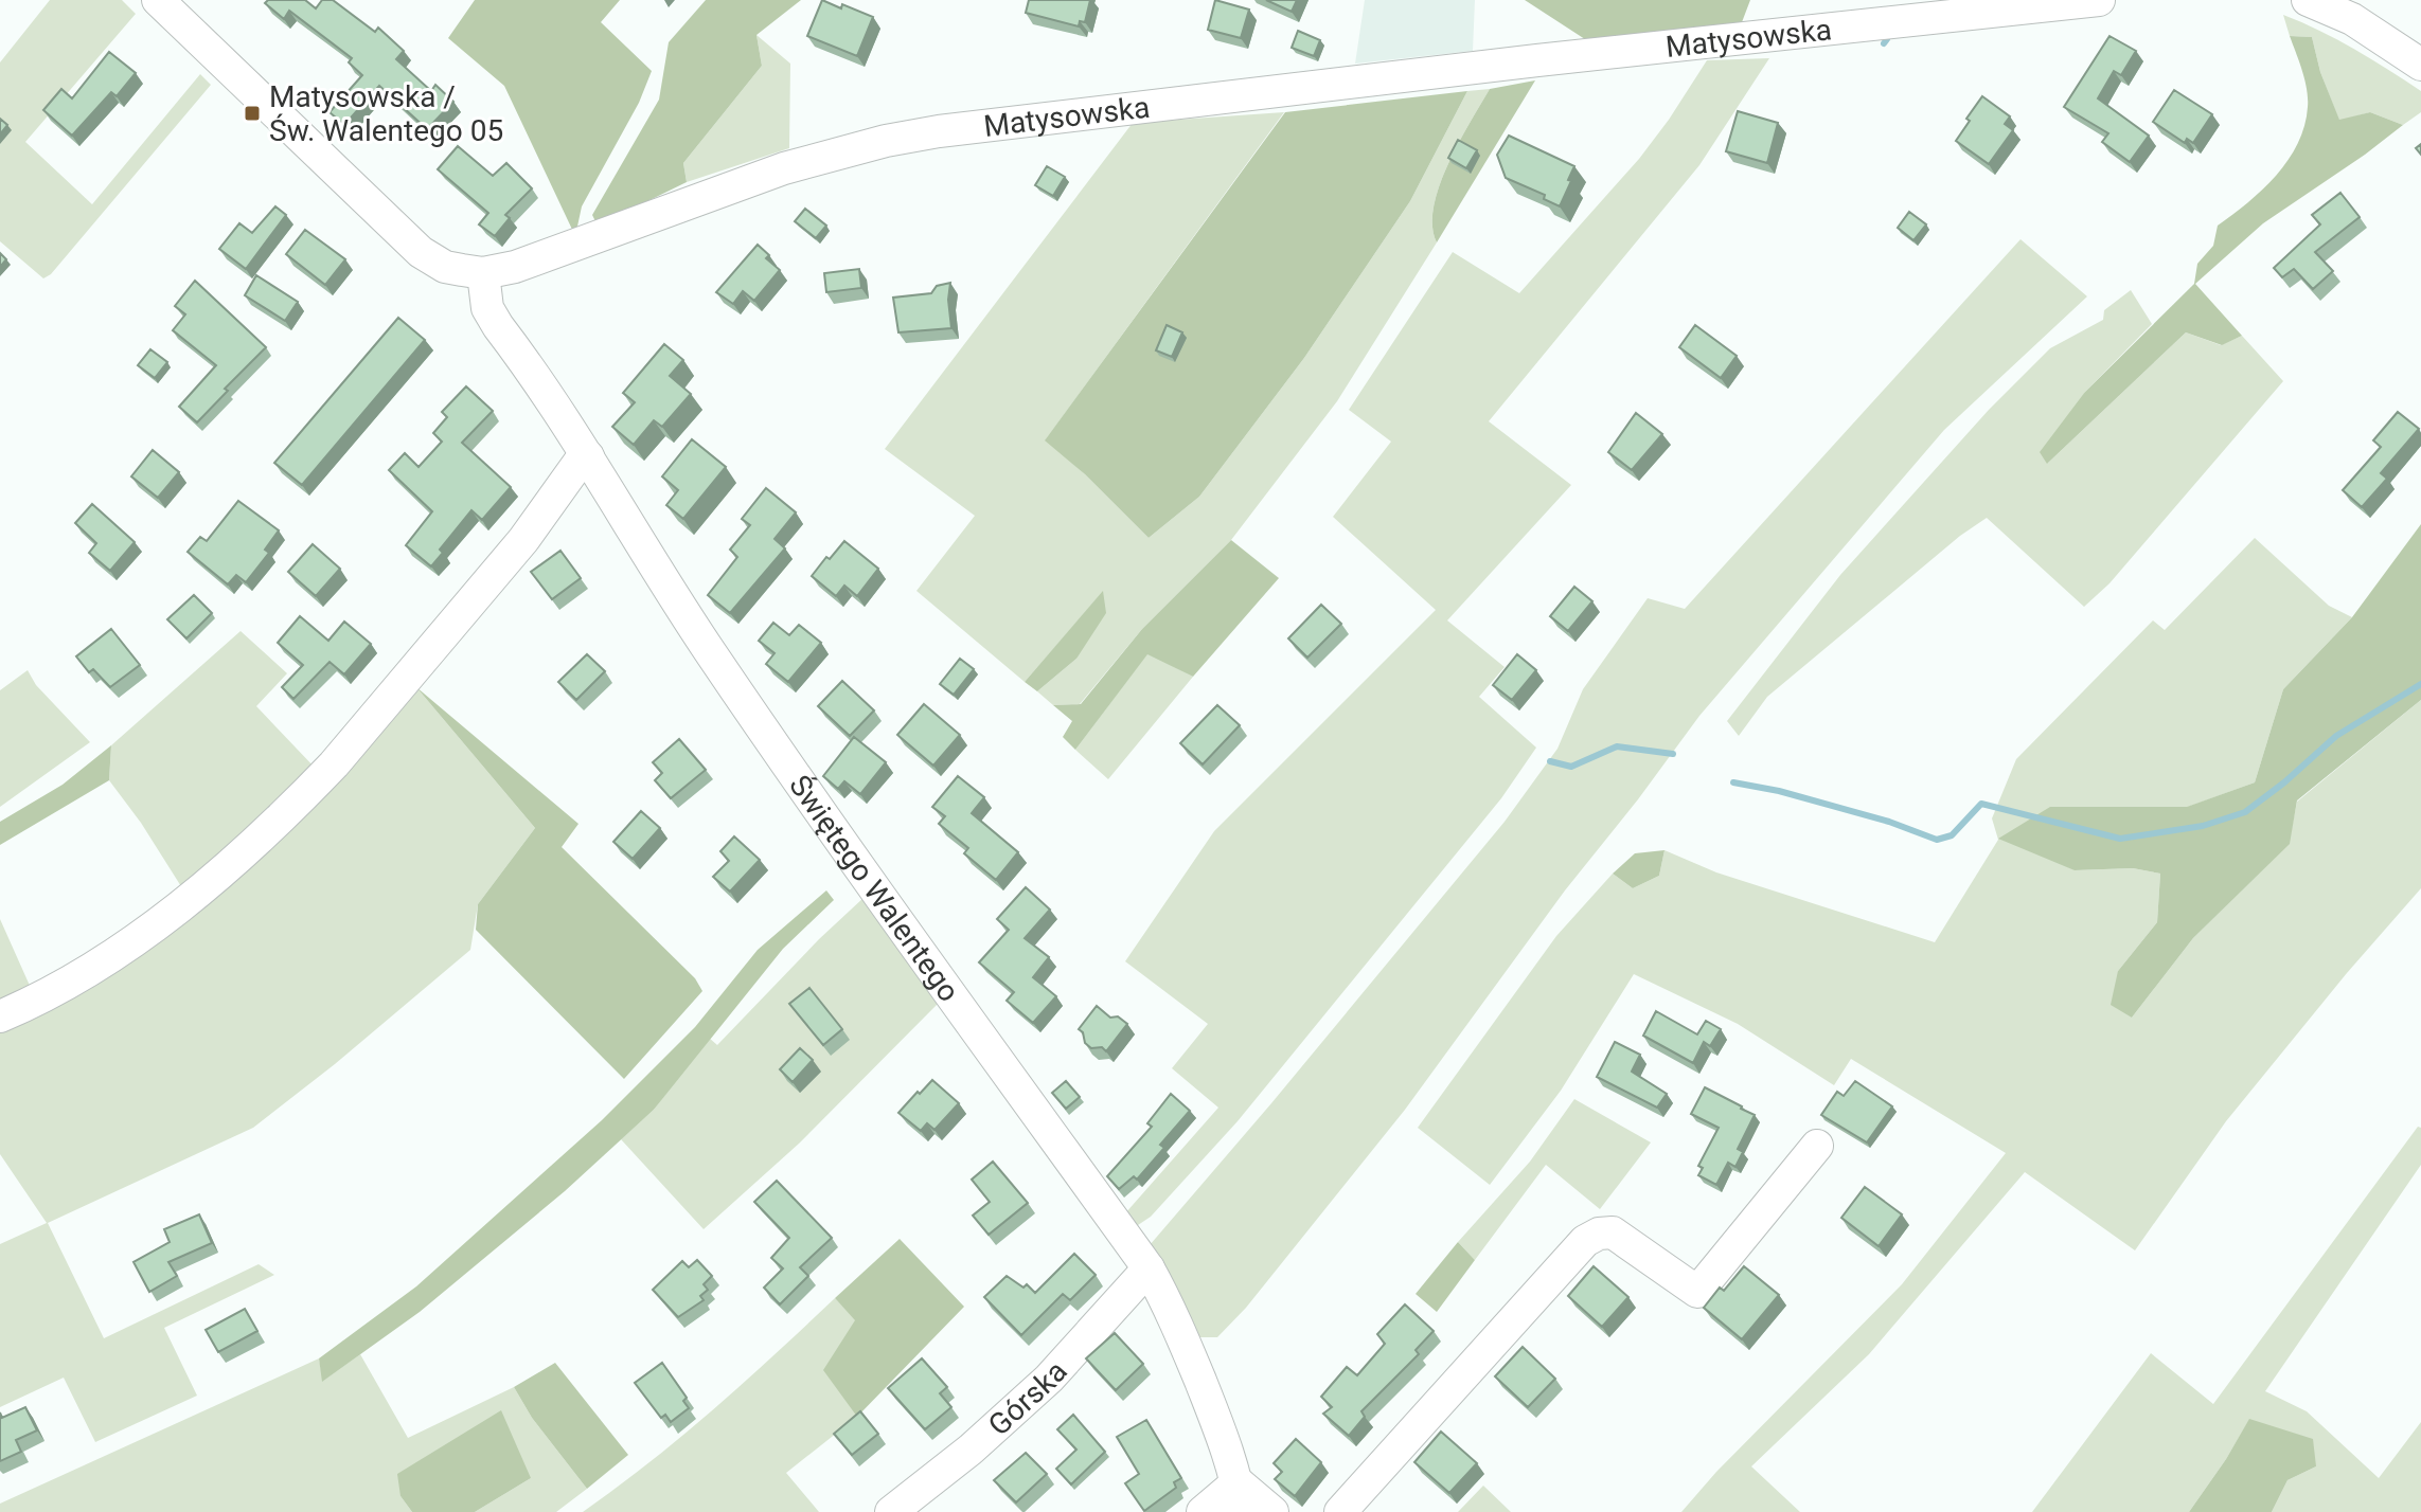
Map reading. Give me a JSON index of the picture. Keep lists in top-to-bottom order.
{
  "streets": {
    "street": ["Matysowska", "Świętego Walentego", "Górska"]
  },
  "crossings": [
    ["Matysowska", "Świętego Walentego"],
    ["Świętego Walentego", "Górska"]
  ],
  "places": {
    "transit": ["Matysowska / Św. Walentego 05"]
  }
}
